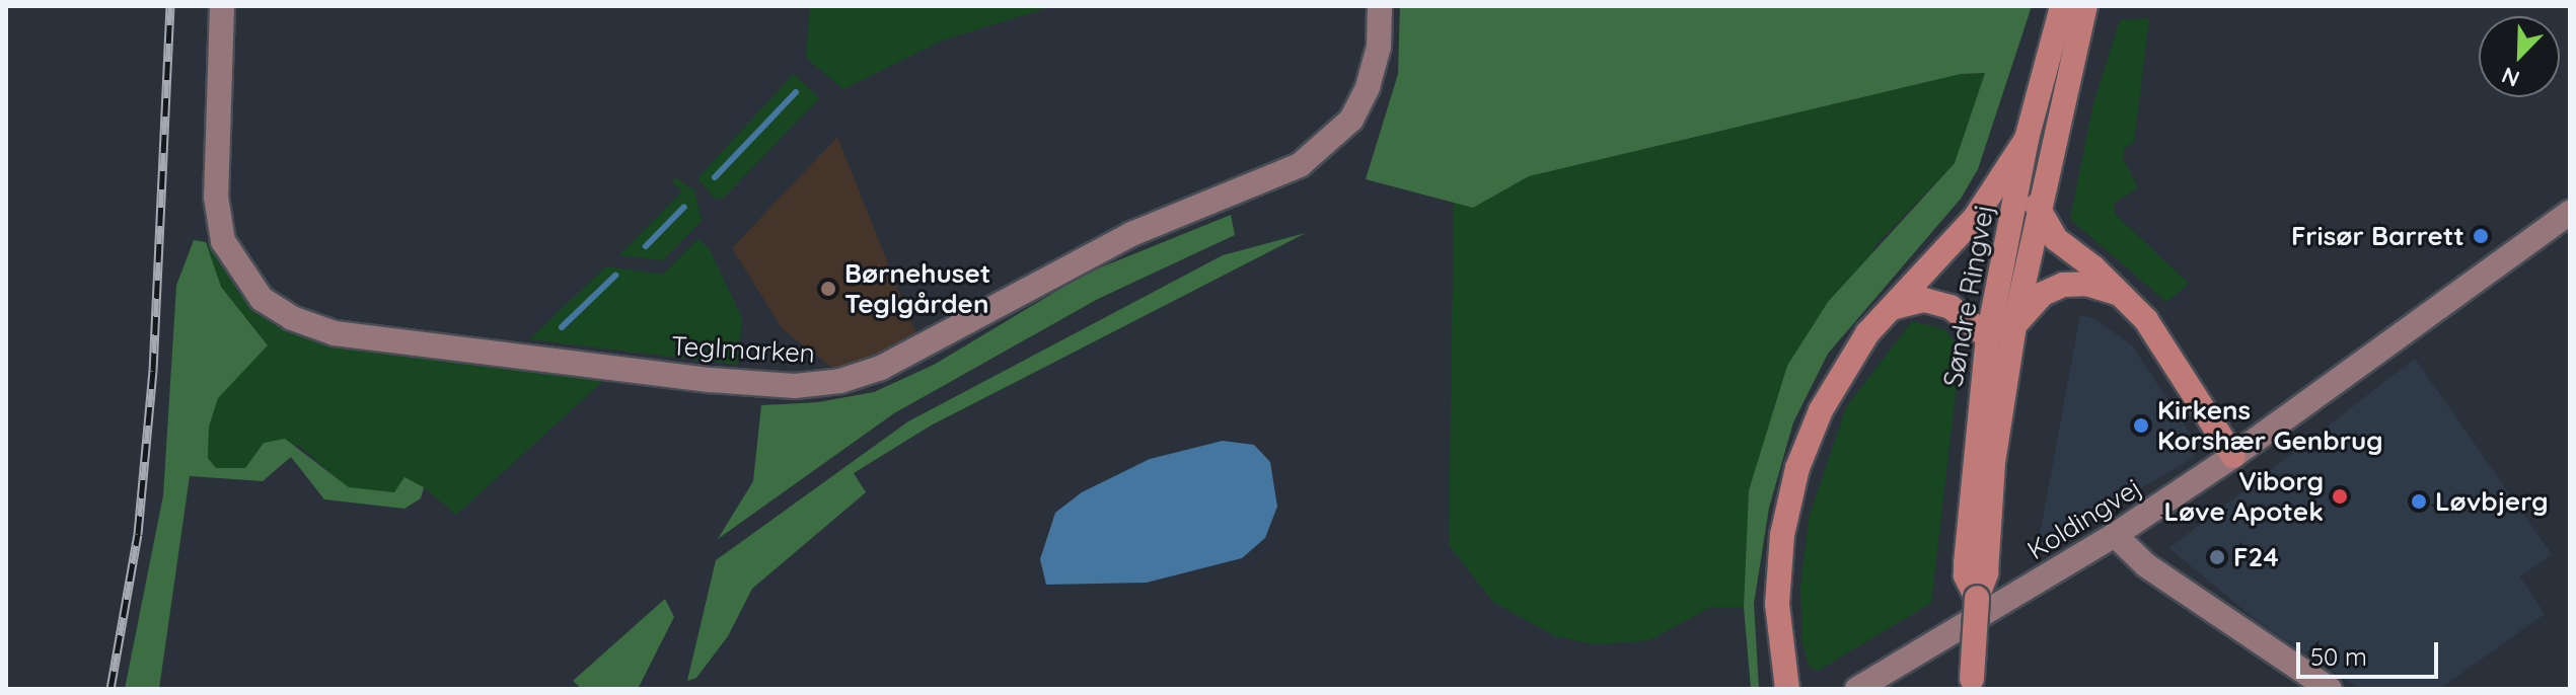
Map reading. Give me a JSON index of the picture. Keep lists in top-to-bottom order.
{
  "streets": {
    "main road": ["Søndre Ringvej"],
    "street": ["Teglmarken", "Koldingvej"]
  },
  "places": [
    "Frisør Barrett",
    "Børnehuset Teglgården",
    "Kirkens Korshær Genbrug",
    "Viborg Løve Apotek",
    "Løvbjerg",
    "F24"
  ],
  "scale_bar": "50 m",
  "north": "bottom left"
}
